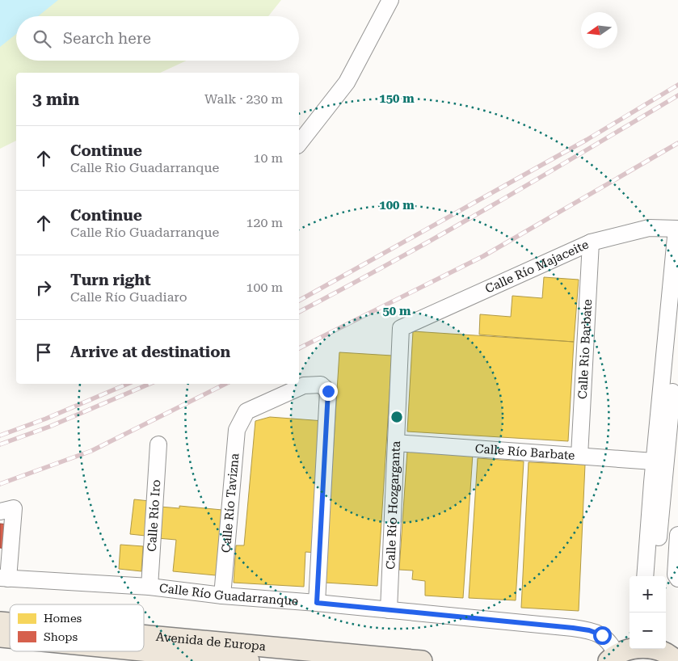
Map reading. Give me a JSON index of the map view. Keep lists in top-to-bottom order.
{
  "streets": {
    "main road": ["Avenida de Europa"],
    "street": [
      "Calle Río Majaceite",
      "Calle Rio Barbate",
      "Calle Río Barbate",
      "Calle Río Tavizna",
      "Calle Río Hozgarganta",
      "Calle Río Iro",
      "Calle Río Guadarranque"
    ]
  },
  "crossings": [
    ["Calle Río Majaceite", "Calle Rio Barbate"],
    ["Calle Río Majaceite", "Calle Río Hozgarganta"],
    ["Calle Rio Barbate", "Calle Río Barbate"],
    ["Calle Río Barbate", "Calle Río Hozgarganta"],
    ["Calle Río Tavizna", "Calle Río Guadarranque"],
    ["Calle Río Hozgarganta", "Calle Río Guadarranque"],
    ["Calle Río Iro", "Calle Río Guadarranque"]
  ],
  "legend": ["Homes", "Shops"],
  "north": "left",
  "page": {
    "search": "Search here",
    "heading": ["3 min", "Walk · 230 m"],
    "list": [
      ["Continue", "Calle Rio Guadarranque", "10 m"],
      ["Continue", "Calle Río Guadarranque", "120 m"],
      ["Turn right", "Calle Río Guadiaro", "100 m"],
      "Arrive at destination"
    ],
    "map_buttons": ["+", "−"]
  },
  "rings": ["150 m", "100 m", "50 m"]
}
